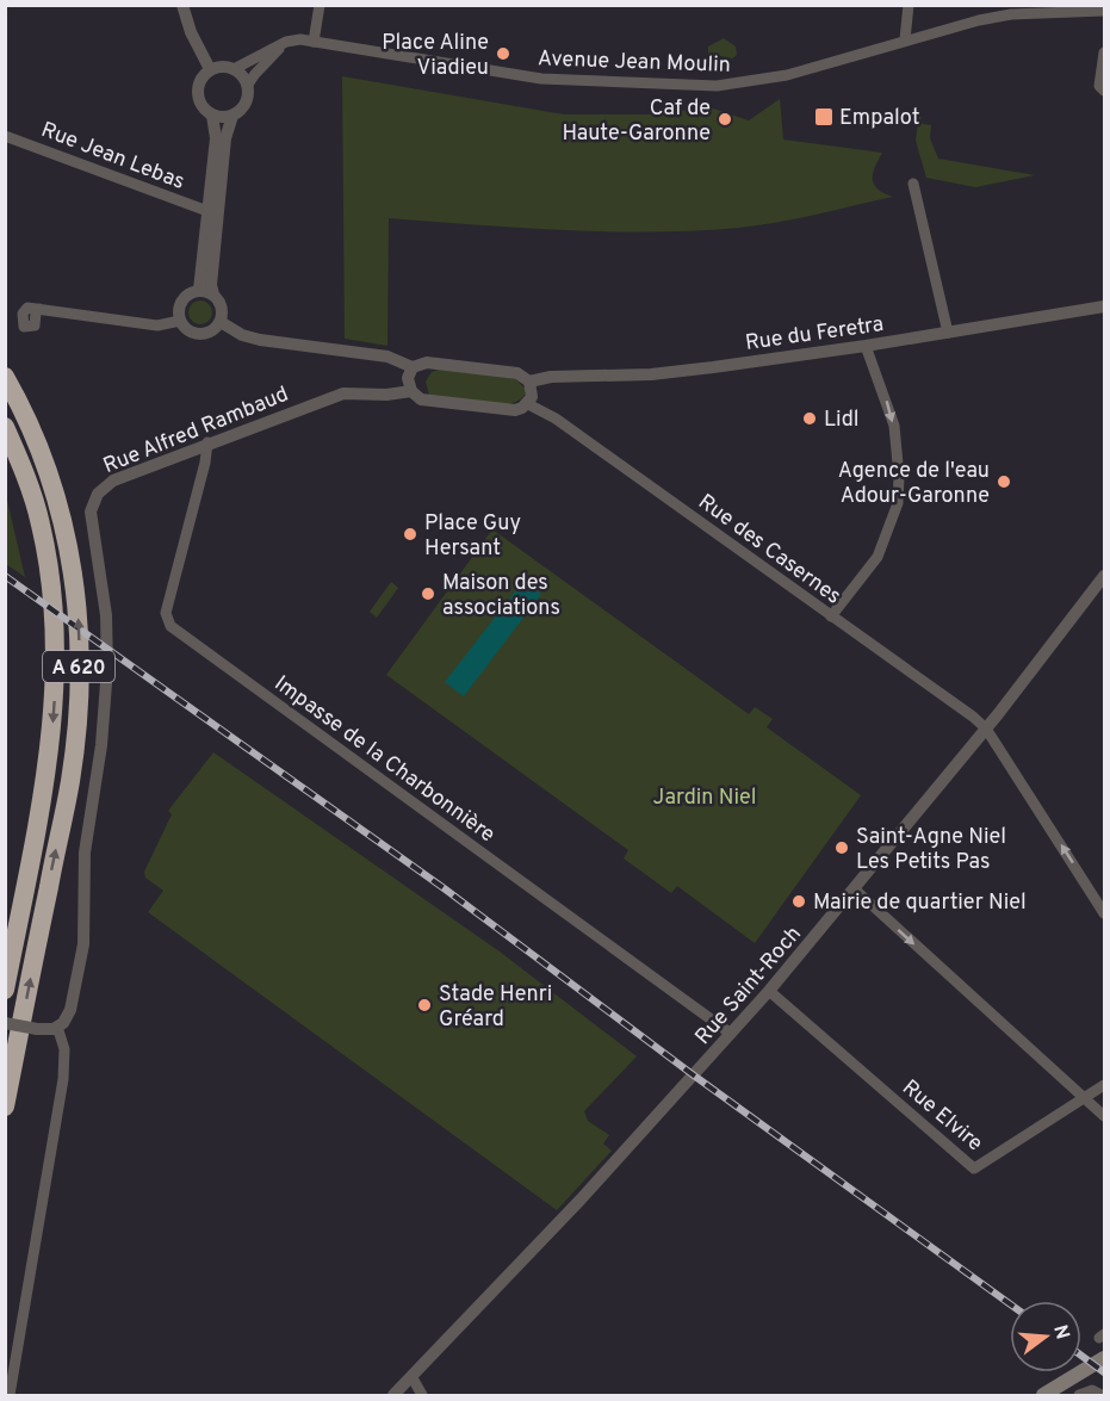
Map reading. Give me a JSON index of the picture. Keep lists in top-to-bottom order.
{
  "streets": {
    "highway": ["A 620"],
    "street": [
      "Avenue Jean Moulin",
      "Rue Jean Lebas",
      "Rue du Feretra",
      "Rue Alfred Rambaud",
      "Rue des Casernes",
      "Impasse de la Charbonnière",
      "Rue Saint-Roch",
      "Rue Elvire"
    ]
  },
  "crossings": [
    ["Rue Alfred Rambaud", "Impasse de la Charbonnière"],
    ["Rue des Casernes", "Rue Saint-Roch"],
    ["Impasse de la Charbonnière", "Rue Saint-Roch"],
    ["Rue Saint-Roch", "Rue Elvire"]
  ],
  "parks": ["Jardin Niel"],
  "places": {
    "other": [
      "Place Aline Viadieu",
      "Caf de Haute-Garonne",
      "Lidl",
      "Agence de l'eau Adour-Garonne",
      "Place Guy Hersant",
      "Maison des associations",
      "Saint-Agne Niel Les Petits Pas",
      "Mairie de quartier Niel",
      "Stade Henri Gréard"
    ],
    "transit": ["Empalot"]
  },
  "north": "right"
}
